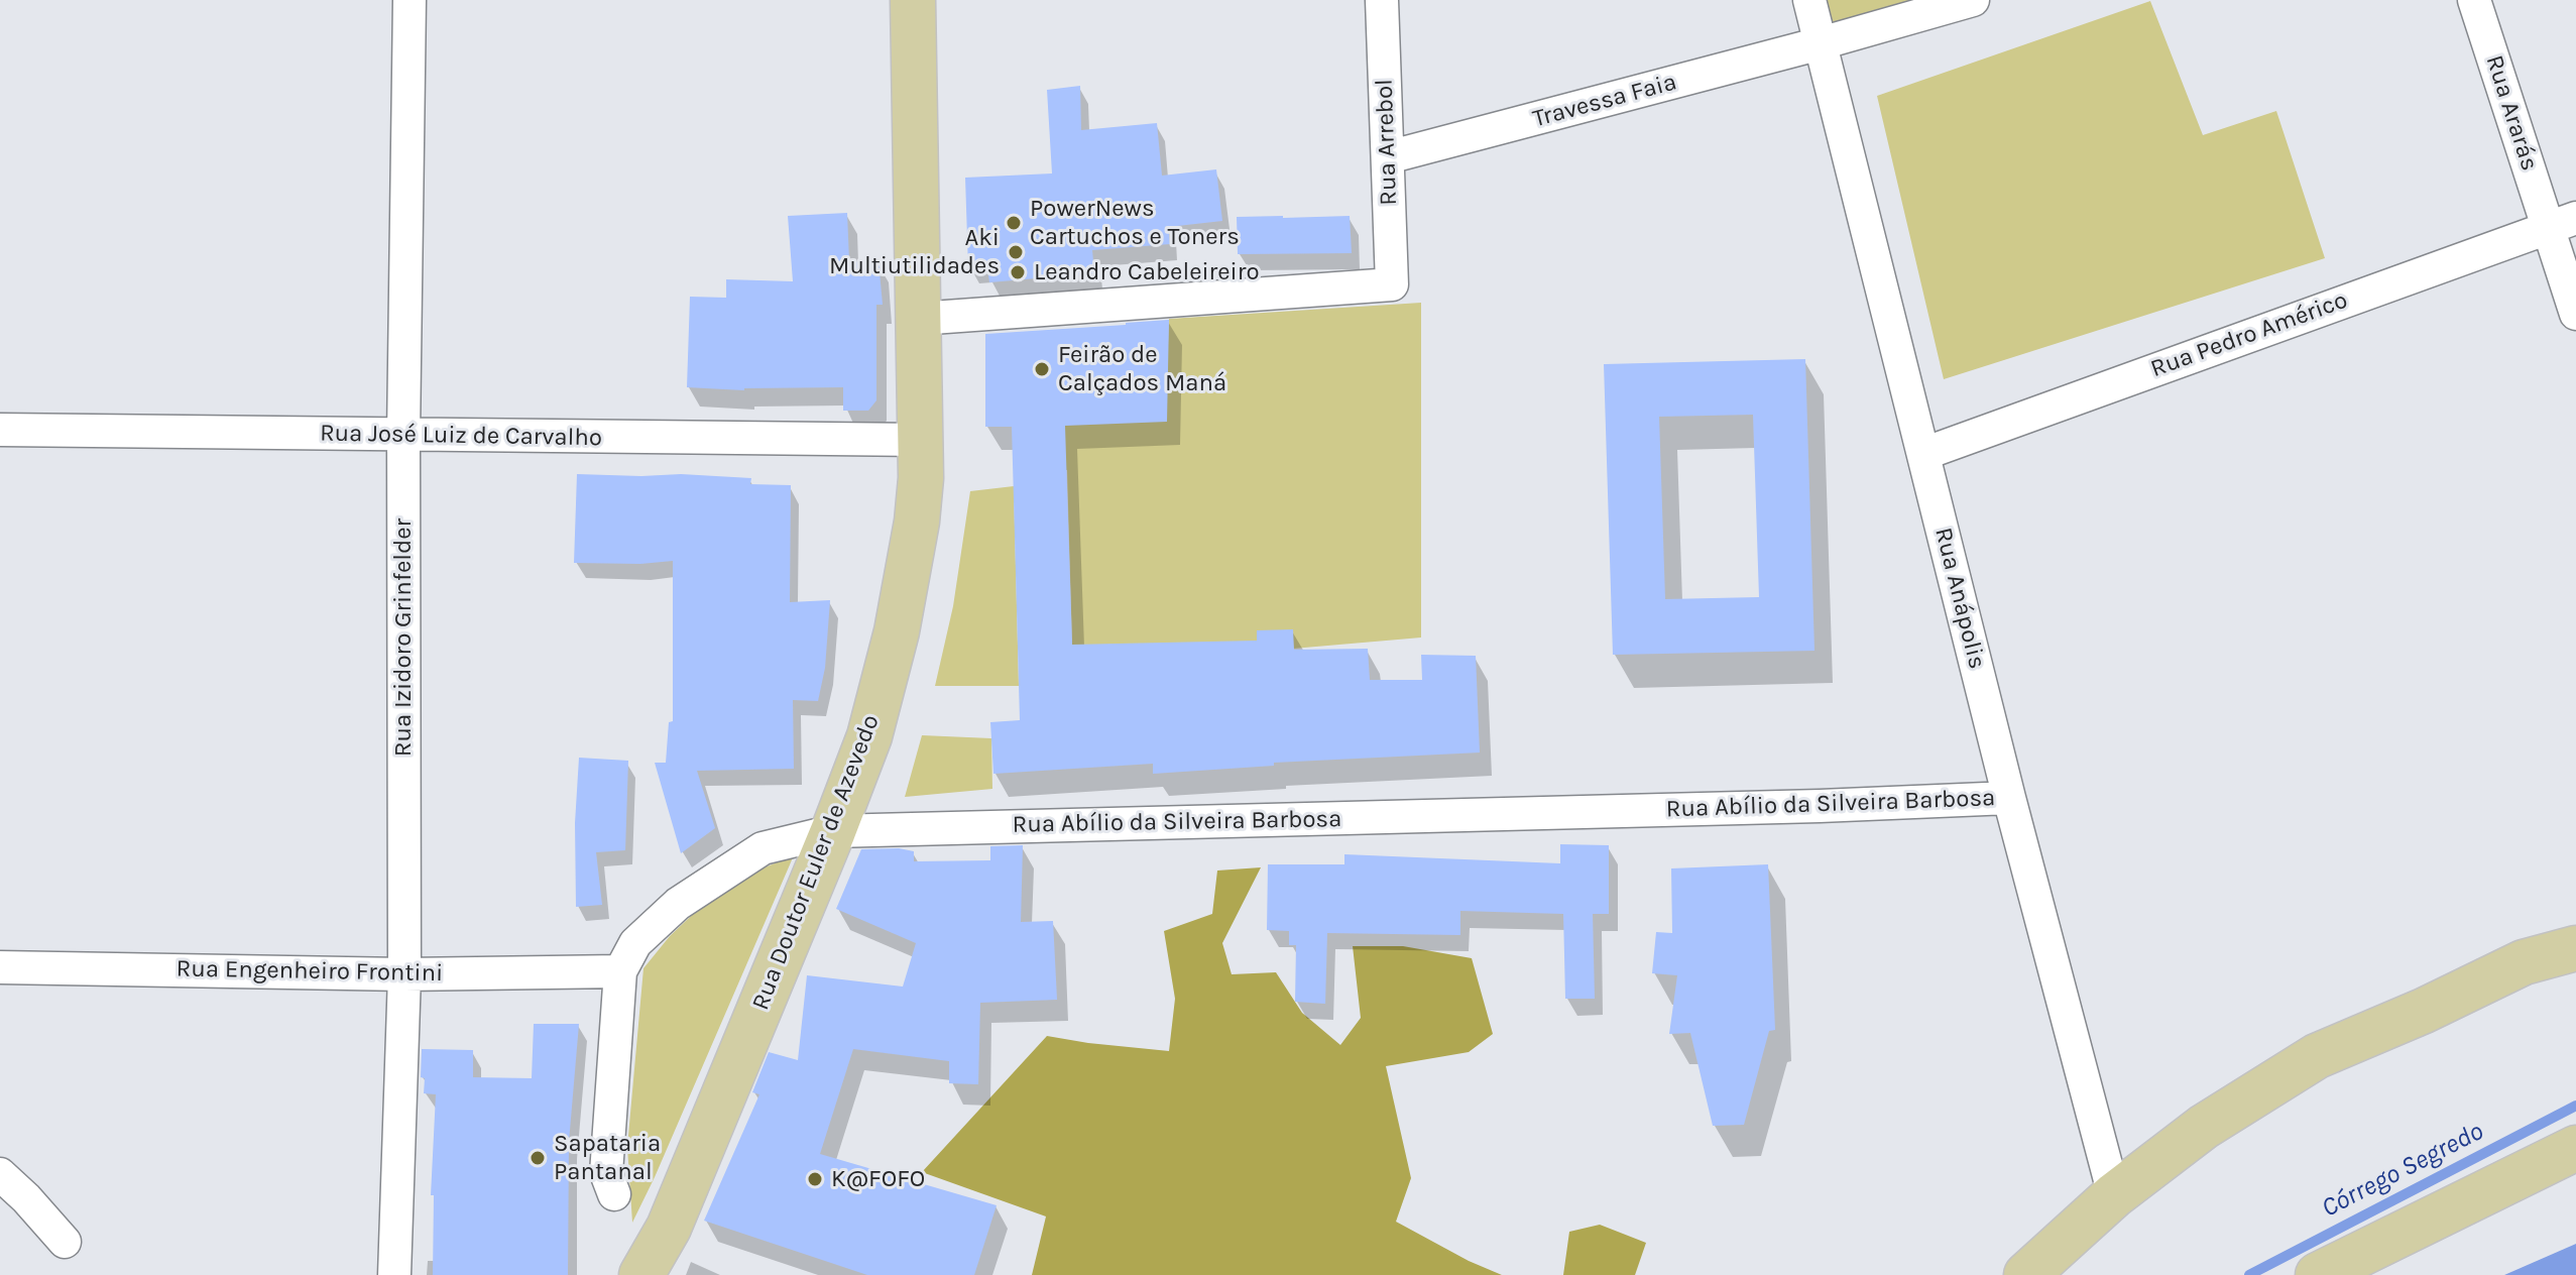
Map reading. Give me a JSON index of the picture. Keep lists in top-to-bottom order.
{
  "streets": {
    "main road": ["Rua Doutor Euler de Azevedo"],
    "street": [
      "Travessa Faia",
      "Rua Ararás",
      "Rua Arrebol",
      "Rua Pedro Américo",
      "Rua José Luiz de Carvalho",
      "Rua Anápolis",
      "Rua Izidoro Grinfelder",
      "Rua Abílio da Silveira Barbosa",
      "Rua Engenheiro Frontini"
    ]
  },
  "crossings": [
    ["Travessa Faia", "Rua Arrebol"],
    ["Travessa Faia", "Rua Anápolis"],
    ["Rua Ararás", "Rua Pedro Américo"],
    ["Rua Arrebol", "Rua Doutor Euler de Azevedo"],
    ["Rua Pedro Américo", "Rua Anápolis"],
    ["Rua José Luiz de Carvalho", "Rua Izidoro Grinfelder"],
    ["Rua José Luiz de Carvalho", "Rua Doutor Euler de Azevedo"],
    ["Rua Anápolis", "Rua Abílio da Silveira Barbosa"],
    ["Rua Izidoro Grinfelder", "Rua Engenheiro Frontini"],
    ["Rua Abílio da Silveira Barbosa", "Rua Doutor Euler de Azevedo"],
    ["Rua Abílio da Silveira Barbosa", "Rua Engenheiro Frontini"]
  ],
  "water": ["Córrego Segredo"],
  "places": [
    "PowerNews Cartuchos e Toners",
    "Aki Multiutilidades",
    "Leandro Cabeleireiro",
    "Feirão de Calçados Maná",
    "Sapataria Pantanal",
    "K@FOFO"
  ]
}
